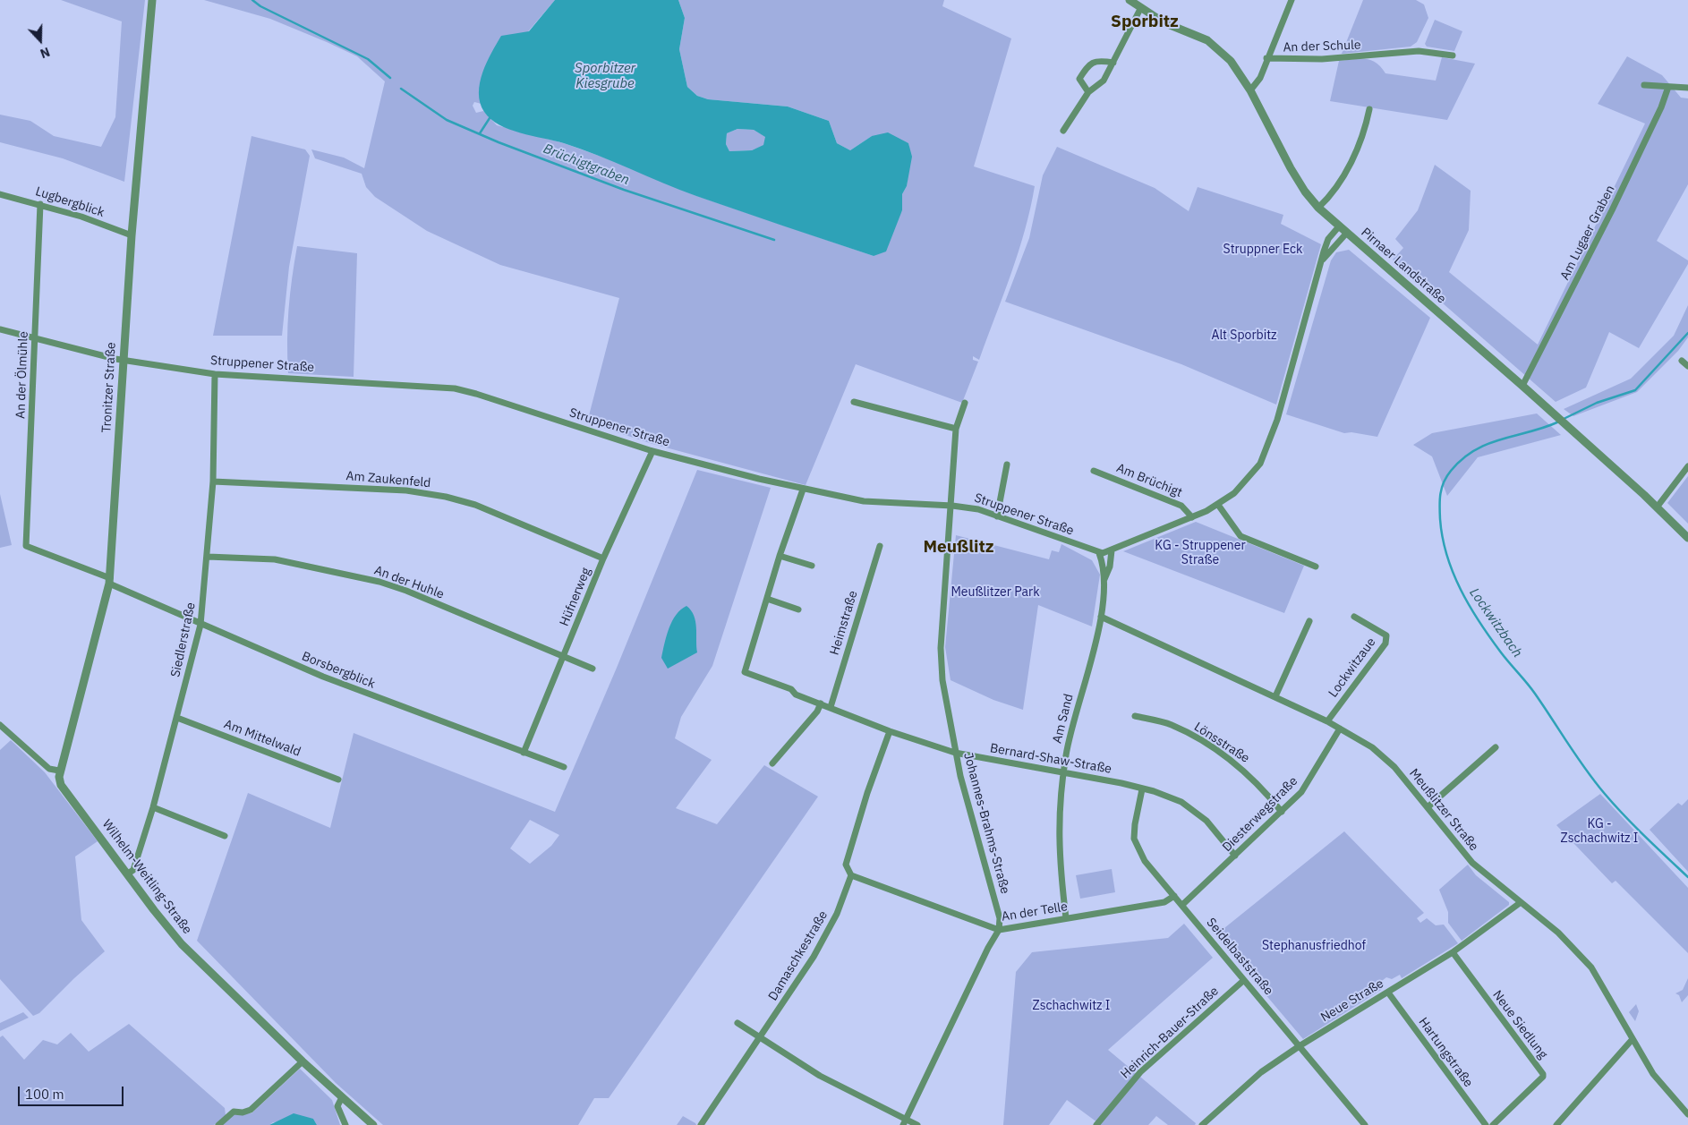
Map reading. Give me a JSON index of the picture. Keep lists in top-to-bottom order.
{
  "streets": {
    "street": [
      "An der Schule",
      "Lugbergblick",
      "Am Lugaer Graben",
      "Pirnaer Landstraße",
      "Struppener Straße",
      "An der Ölmühle",
      "Tronitzer Straße",
      "Am Zaukenfeld",
      "Am Brüchigt",
      "An der Huhle",
      "Hüfnerweg",
      "Heimstraße",
      "Siedlerstraße",
      "Lockwitzaue",
      "Borsbergblick",
      "Am Sand",
      "Am Mittelwald",
      "Lönsstraße",
      "Bernard-Shaw-Straße",
      "Meußlitzer Straße",
      "Diesterwegstraße",
      "Johannes-Brahms-Straße",
      "Wilhelm-Weitling-Straße",
      "An der Telle",
      "Damaschkestraße",
      "Seidelbaststraße",
      "Neue Straße",
      "Neue Siedlung",
      "Heinrich-Bauer-Straße",
      "Hartungstraße"
    ]
  },
  "crossings": [
    ["Lugbergblick", "An der Ölmühle"],
    ["Lugbergblick", "Tronitzer Straße"],
    ["Am Lugaer Graben", "Pirnaer Landstraße"],
    ["Struppener Straße", "An der Ölmühle"],
    ["Struppener Straße", "Tronitzer Straße"],
    ["Struppener Straße", "Hüfnerweg"],
    ["Struppener Straße", "Siedlerstraße"],
    ["Struppener Straße", "Am Sand"],
    ["Struppener Straße", "Johannes-Brahms-Straße"],
    ["An der Ölmühle", "Borsbergblick"],
    ["Tronitzer Straße", "Borsbergblick"],
    ["Tronitzer Straße", "Wilhelm-Weitling-Straße"],
    ["Am Zaukenfeld", "Hüfnerweg"],
    ["Am Zaukenfeld", "Siedlerstraße"],
    ["An der Huhle", "Hüfnerweg"],
    ["An der Huhle", "Siedlerstraße"],
    ["Hüfnerweg", "Borsbergblick"],
    ["Heimstraße", "Bernard-Shaw-Straße"],
    ["Siedlerstraße", "Borsbergblick"],
    ["Siedlerstraße", "Am Mittelwald"],
    ["Siedlerstraße", "Wilhelm-Weitling-Straße"],
    ["Lockwitzaue", "Meußlitzer Straße"],
    ["Am Sand", "Bernard-Shaw-Straße"],
    ["Am Sand", "Meußlitzer Straße"],
    ["Am Sand", "An der Telle"],
    ["Lönsstraße", "Diesterwegstraße"],
    ["Bernard-Shaw-Straße", "Diesterwegstraße"],
    ["Bernard-Shaw-Straße", "Johannes-Brahms-Straße"],
    ["Bernard-Shaw-Straße", "Damaschkestraße"],
    ["Bernard-Shaw-Straße", "Seidelbaststraße"],
    ["Meußlitzer Straße", "Diesterwegstraße"],
    ["Meußlitzer Straße", "Neue Straße"],
    ["Diesterwegstraße", "Seidelbaststraße"],
    ["Johannes-Brahms-Straße", "An der Telle"],
    ["An der Telle", "Damaschkestraße"],
    ["An der Telle", "Seidelbaststraße"],
    ["Seidelbaststraße", "Neue Straße"],
    ["Seidelbaststraße", "Heinrich-Bauer-Straße"],
    ["Neue Straße", "Neue Siedlung"],
    ["Neue Straße", "Hartungstraße"]
  ],
  "districts": ["Sporbitz", "Meußlitz"],
  "water": ["Sporbitzer Kiesgrube", "Brüchigtgraben", "Lockwitzbach"],
  "parks": [
    "Struppner Eck",
    "Alt Sporbitz",
    "KG - Struppener Straße",
    "Meußlitzer Park",
    "KG - Zschachwitz I",
    "Stephanusfriedhof",
    "Zschachwitz I"
  ],
  "scale_bar": "100 m",
  "north": "bottom"
}
